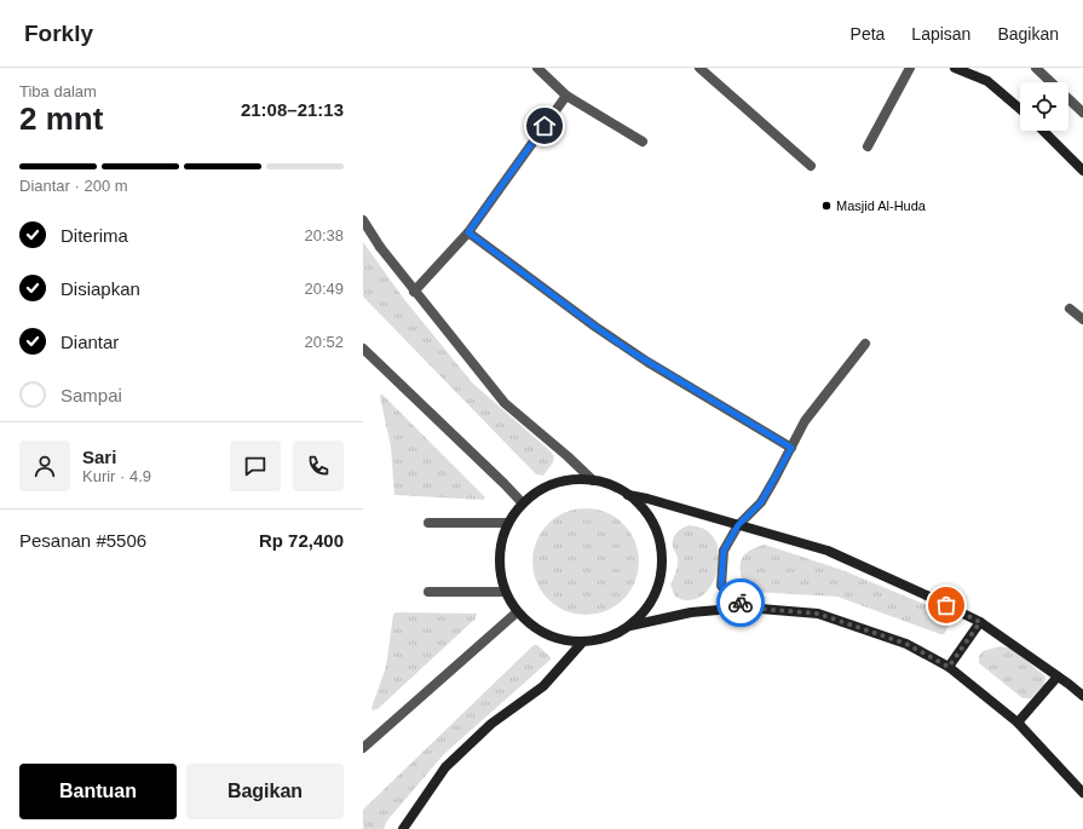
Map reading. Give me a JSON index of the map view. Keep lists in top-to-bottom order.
{
  "places": ["Masjid Al-Huda"],
  "page": {
    "header": "Forkly",
    "nav": ["Peta", "Lapisan", "Bagikan"],
    "heading": ["2 mnt", "Tiba dalam", "21:08–21:13"],
    "panel": [
      "Sari",
      "Kurir · 4.9",
      "Pesanan #5506",
      "Rp 72,400"
    ],
    "bar": "Diantar · 200 m",
    "list": [
      ["Diterima", "20:38"],
      ["Disiapkan", "20:49"],
      ["Diantar", "20:52"],
      "Sampai"
    ],
    "buttons": ["Bantuan", "Bagikan"]
  }
}
